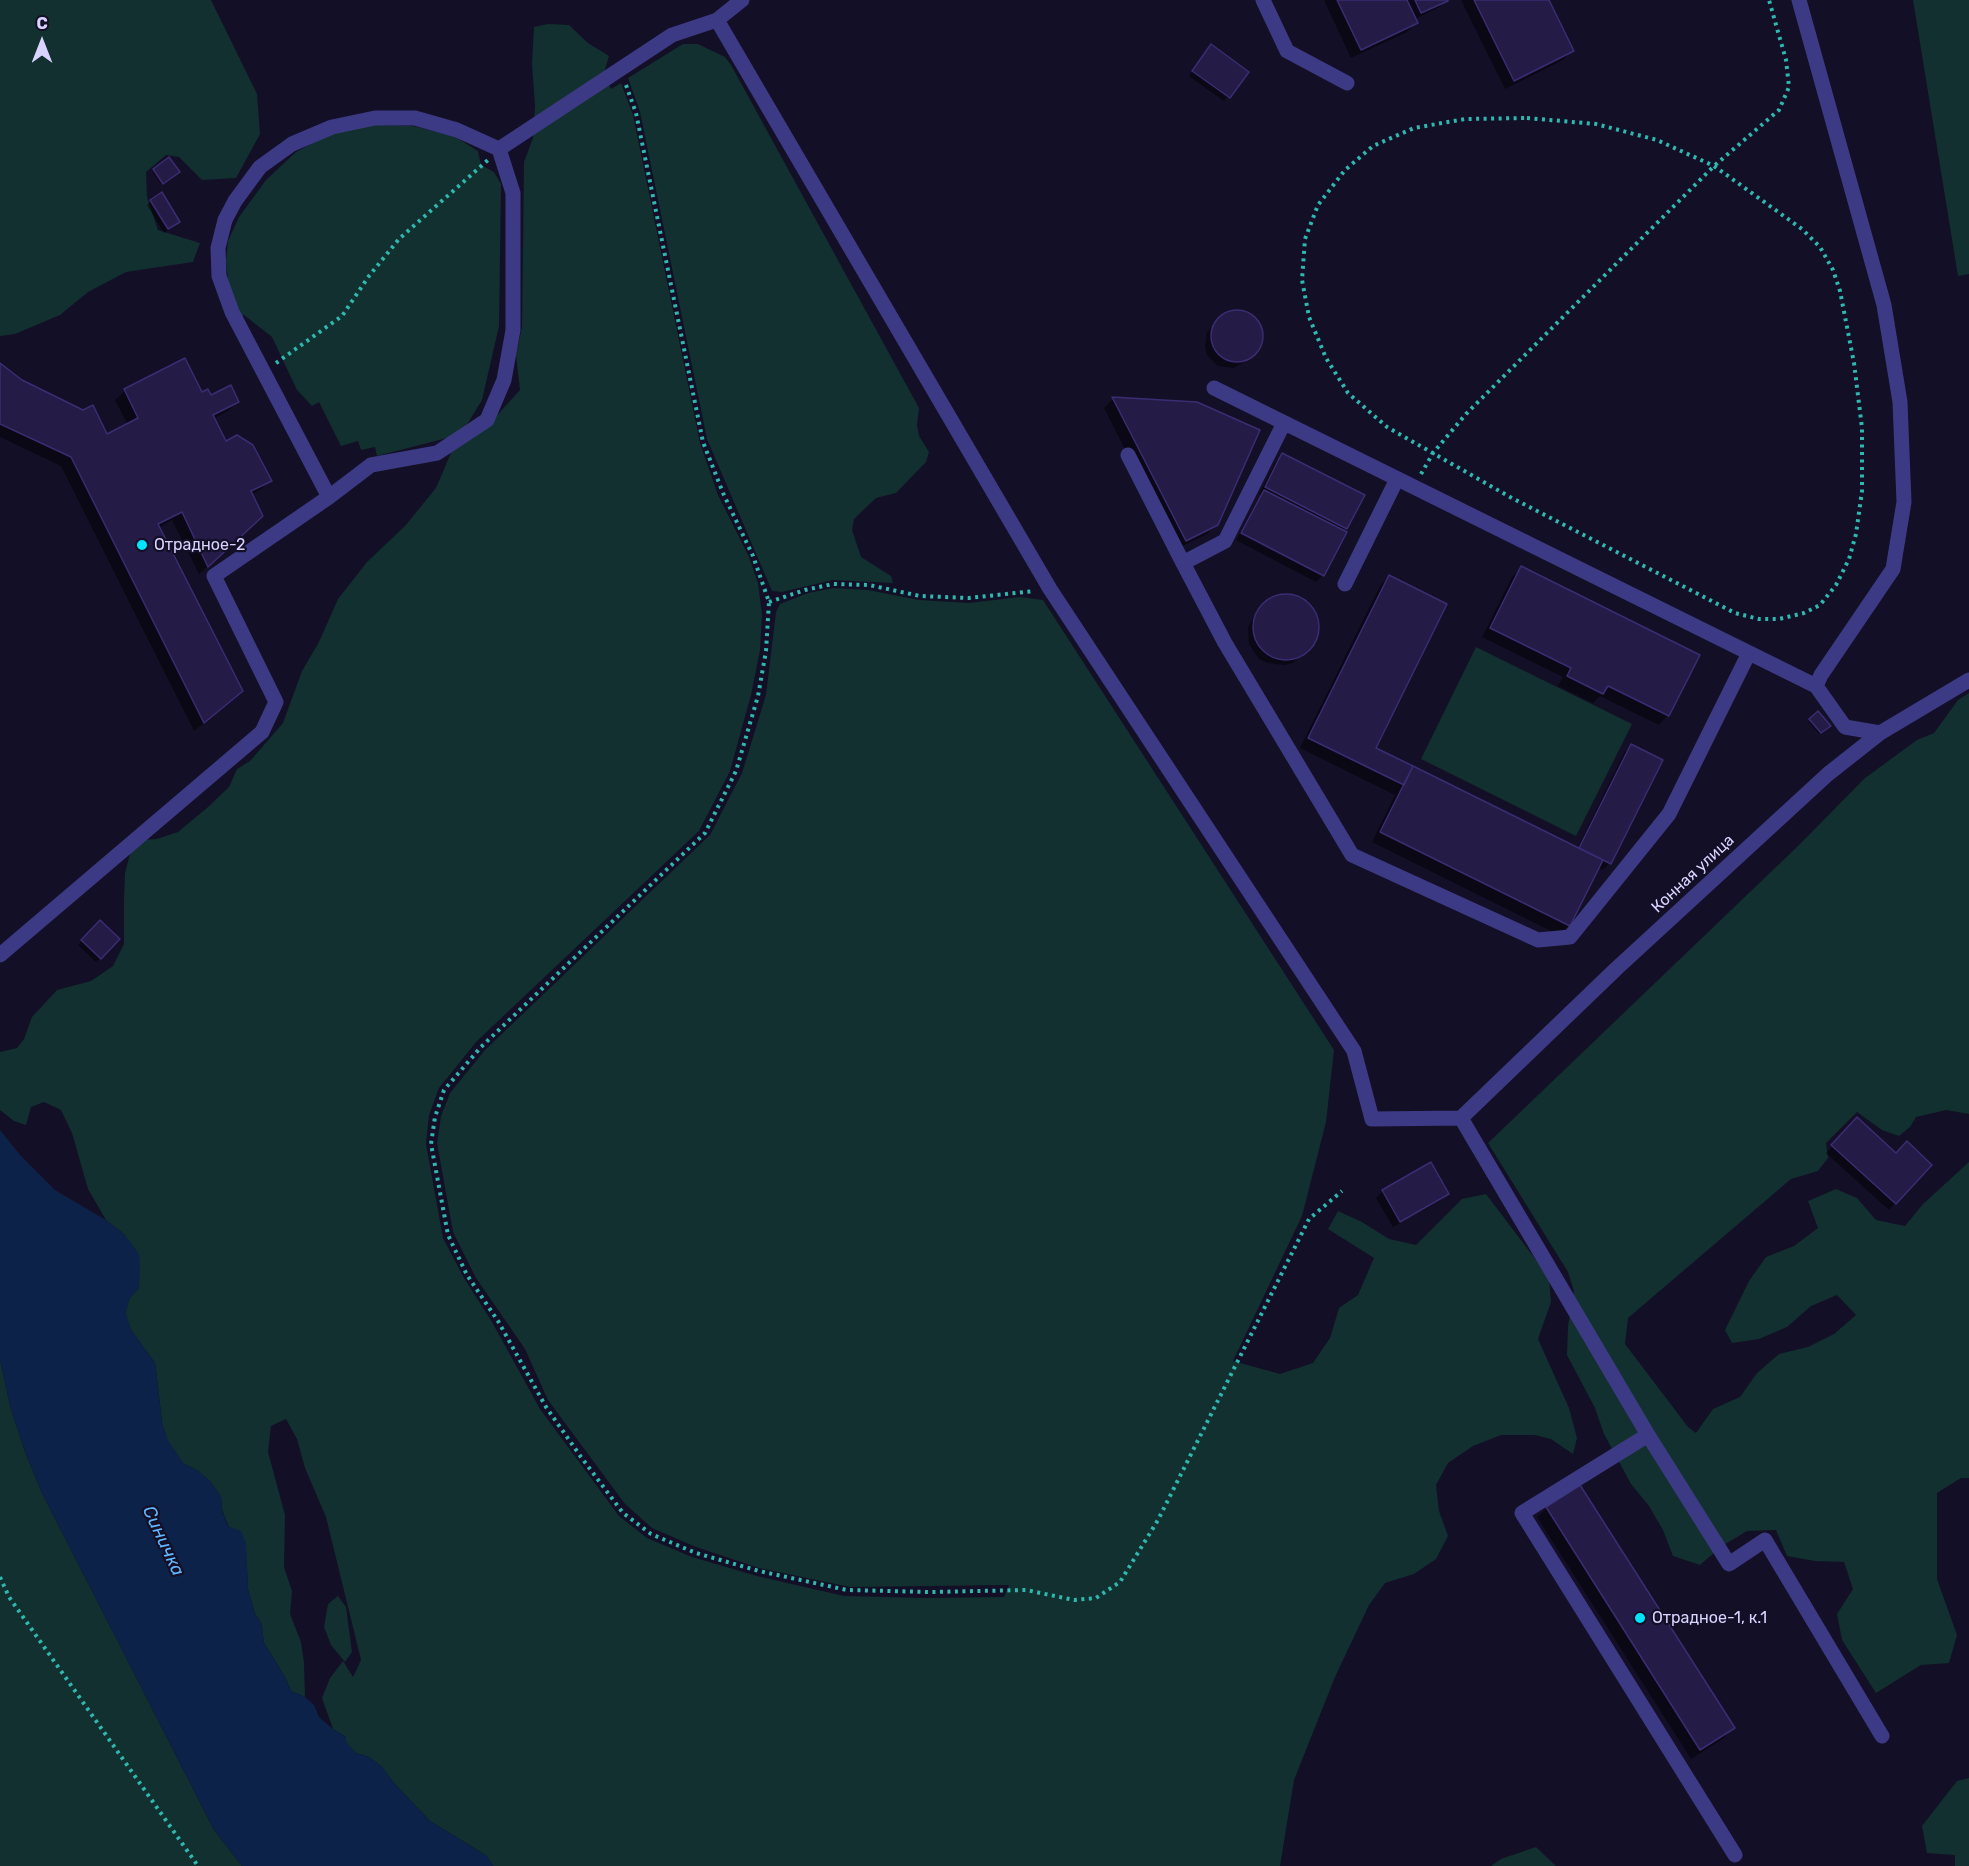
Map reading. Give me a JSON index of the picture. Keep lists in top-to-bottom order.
{
  "streets": {
    "street": ["Конная улица"]
  },
  "water": ["Синичка"],
  "places": ["Отрадное-2", "Отрадное-1, к.1"],
  "north": "top"
}
